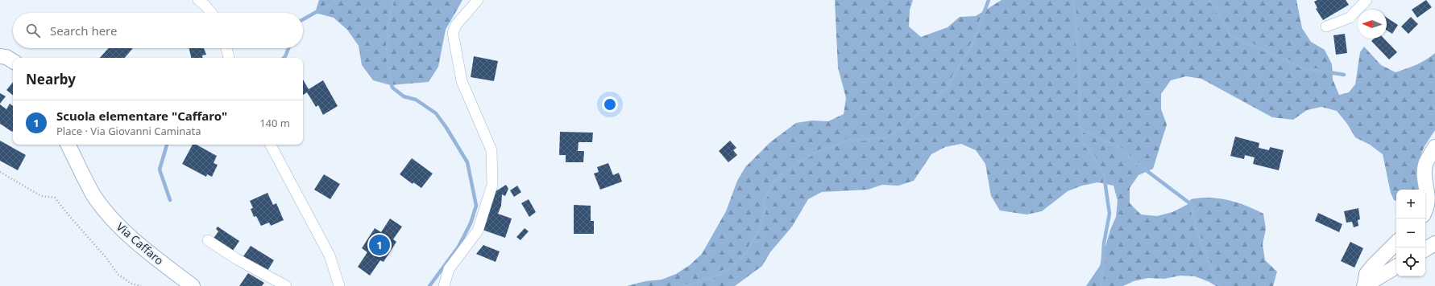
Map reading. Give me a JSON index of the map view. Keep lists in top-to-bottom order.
{
  "streets": {
    "street": ["Via Caffaro"]
  },
  "north": "left",
  "page": {
    "search": "Search here",
    "heading": "Nearby",
    "list": [
      {
        "mark": "1",
        "name": "Scuola elementare \"Caffaro\"",
        "note": "Place · Via Giovanni Caminata",
        "value": "140 m"
      }
    ],
    "map_buttons": ["+", "−"],
    "pins": "1"
  }
}
